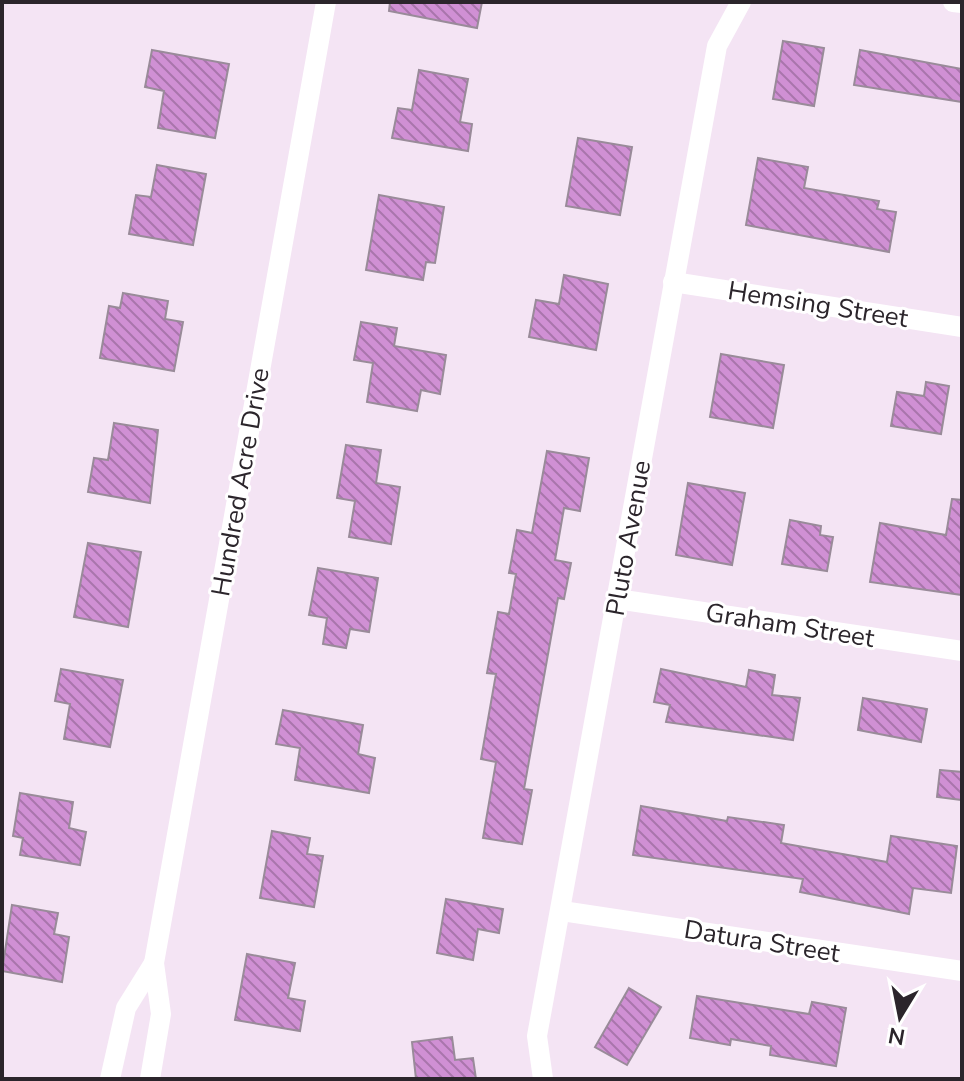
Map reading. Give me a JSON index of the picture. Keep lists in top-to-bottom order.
{
  "streets": {
    "street": [
      "Hemsing Street",
      "Hundred Acre Drive",
      "Pluto Avenue",
      "Graham Street",
      "Datura Street"
    ]
  },
  "crossings": [
    ["Hemsing Street", "Pluto Avenue"],
    ["Pluto Avenue", "Graham Street"],
    ["Pluto Avenue", "Datura Street"]
  ],
  "north": "bottom"
}
